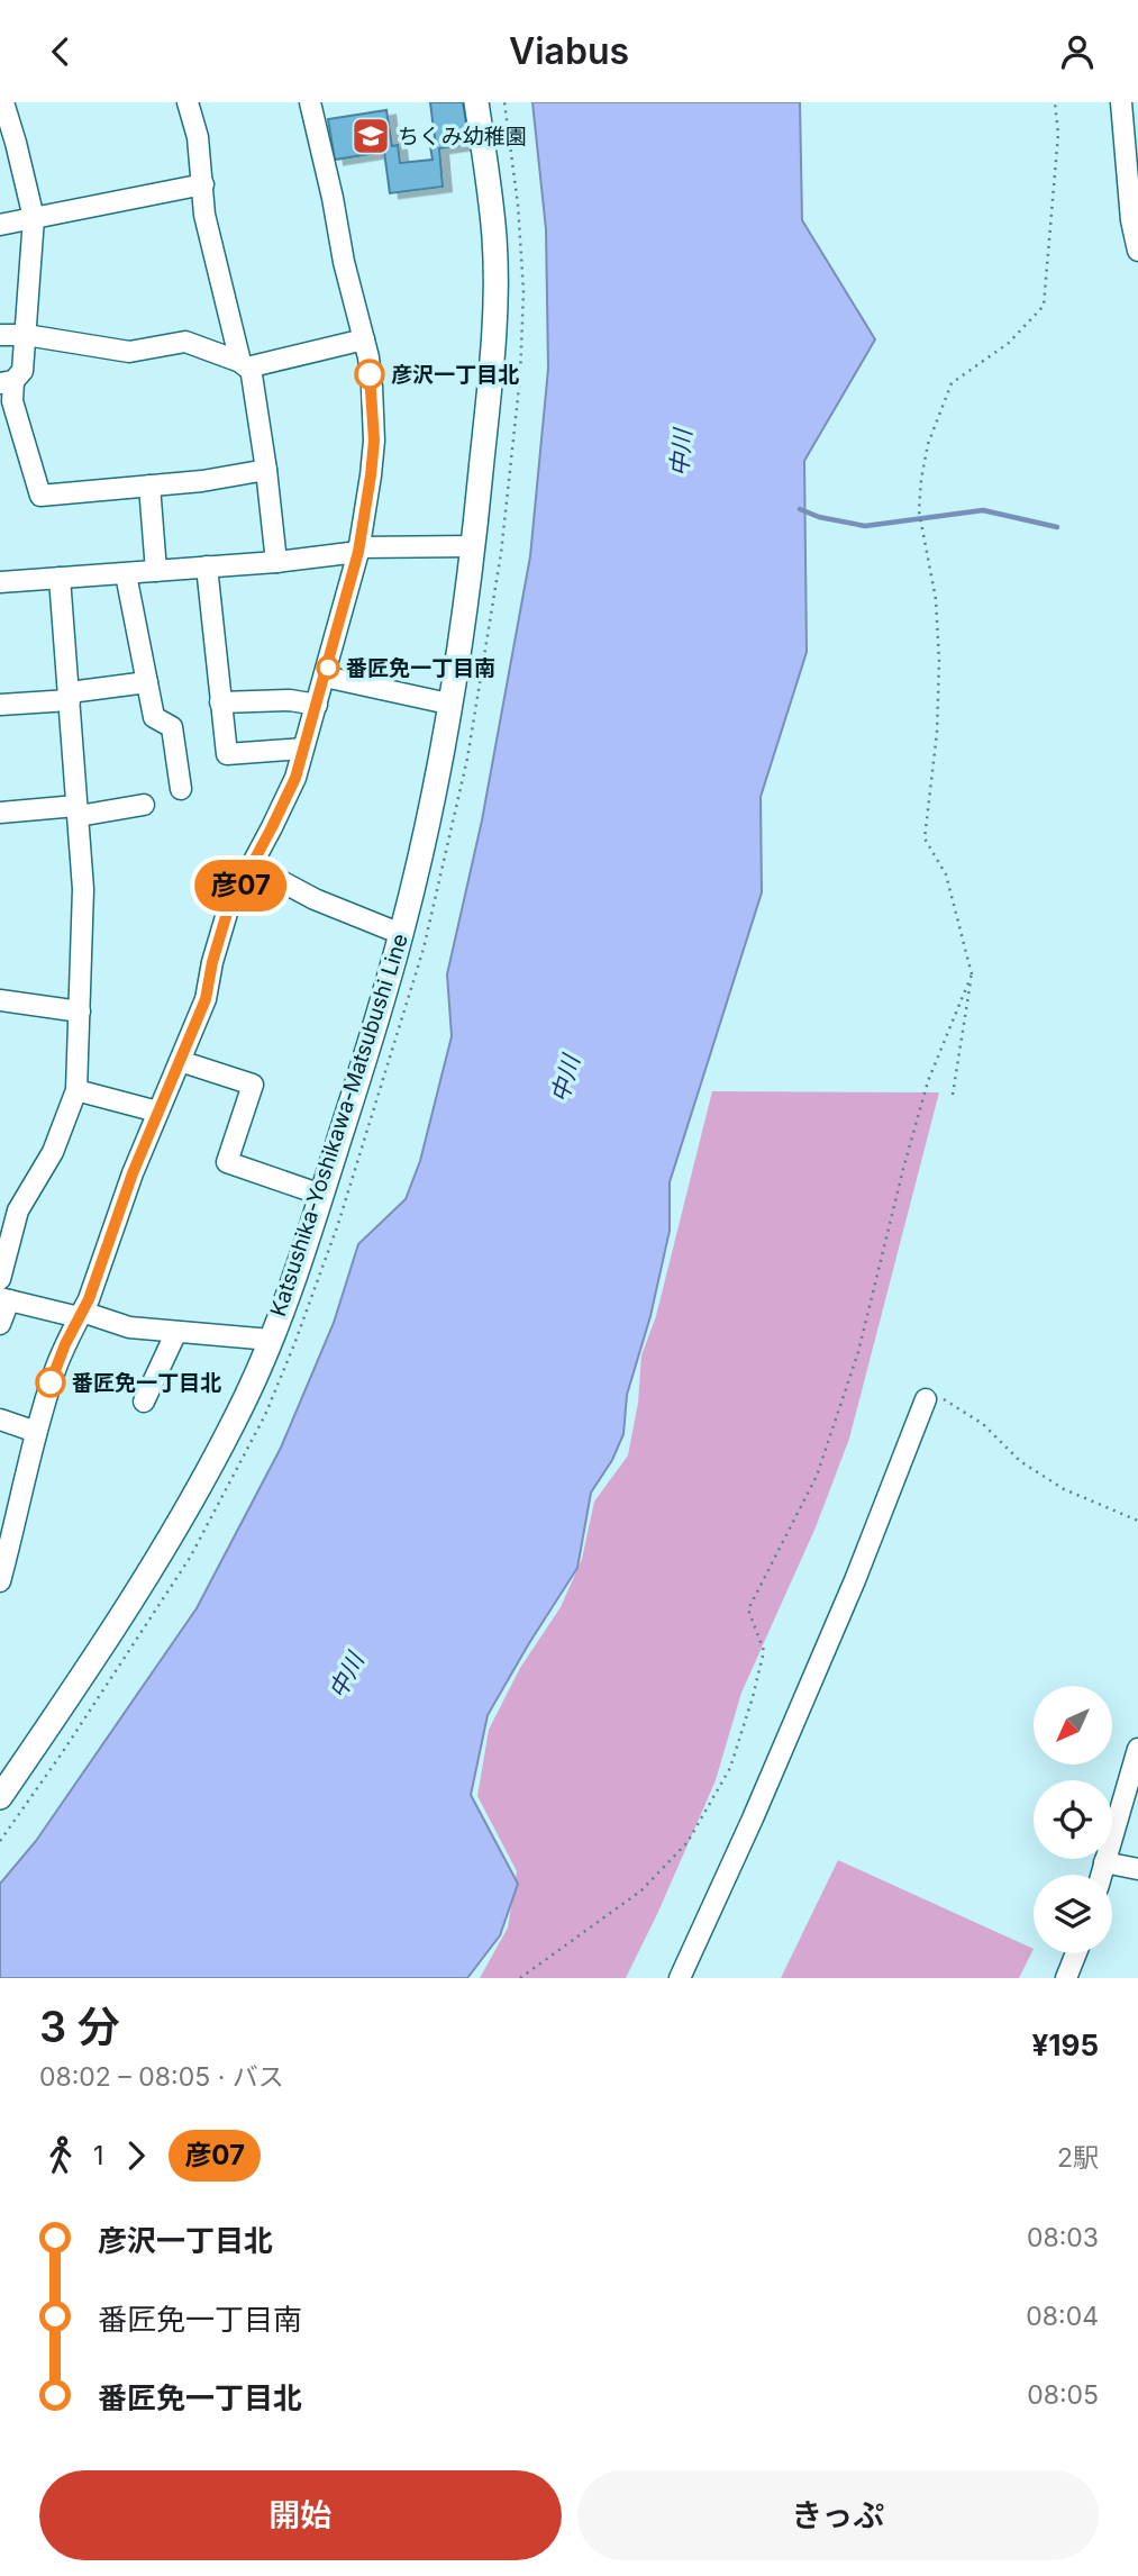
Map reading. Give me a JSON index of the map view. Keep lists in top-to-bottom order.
{
  "streets": {
    "main road": ["Katsushika-Yoshikawa-Matsubushi Line"]
  },
  "water": ["中川"],
  "places": {
    "school or university": ["ちくみ幼稚園"],
    "other": ["彦沢一丁目北", "番匠免一丁目南", "番匠免一丁目北"]
  },
  "lines": ["bus line 彦07"],
  "north": "bottom left",
  "page": {
    "header": "Viabus",
    "on_map": "彦07",
    "heading": ["3 分", "08:02 – 08:05 · バス", "¥195"],
    "legs": ["1", "彦07", "2駅"],
    "list": [
      {
        "name": "彦沢一丁目北",
        "value": "08:03"
      },
      {
        "name": "番匠免一丁目南",
        "value": "08:04"
      },
      {
        "name": "番匠免一丁目北",
        "value": "08:05"
      }
    ],
    "buttons": ["開始", "きっぷ"]
  }
}
